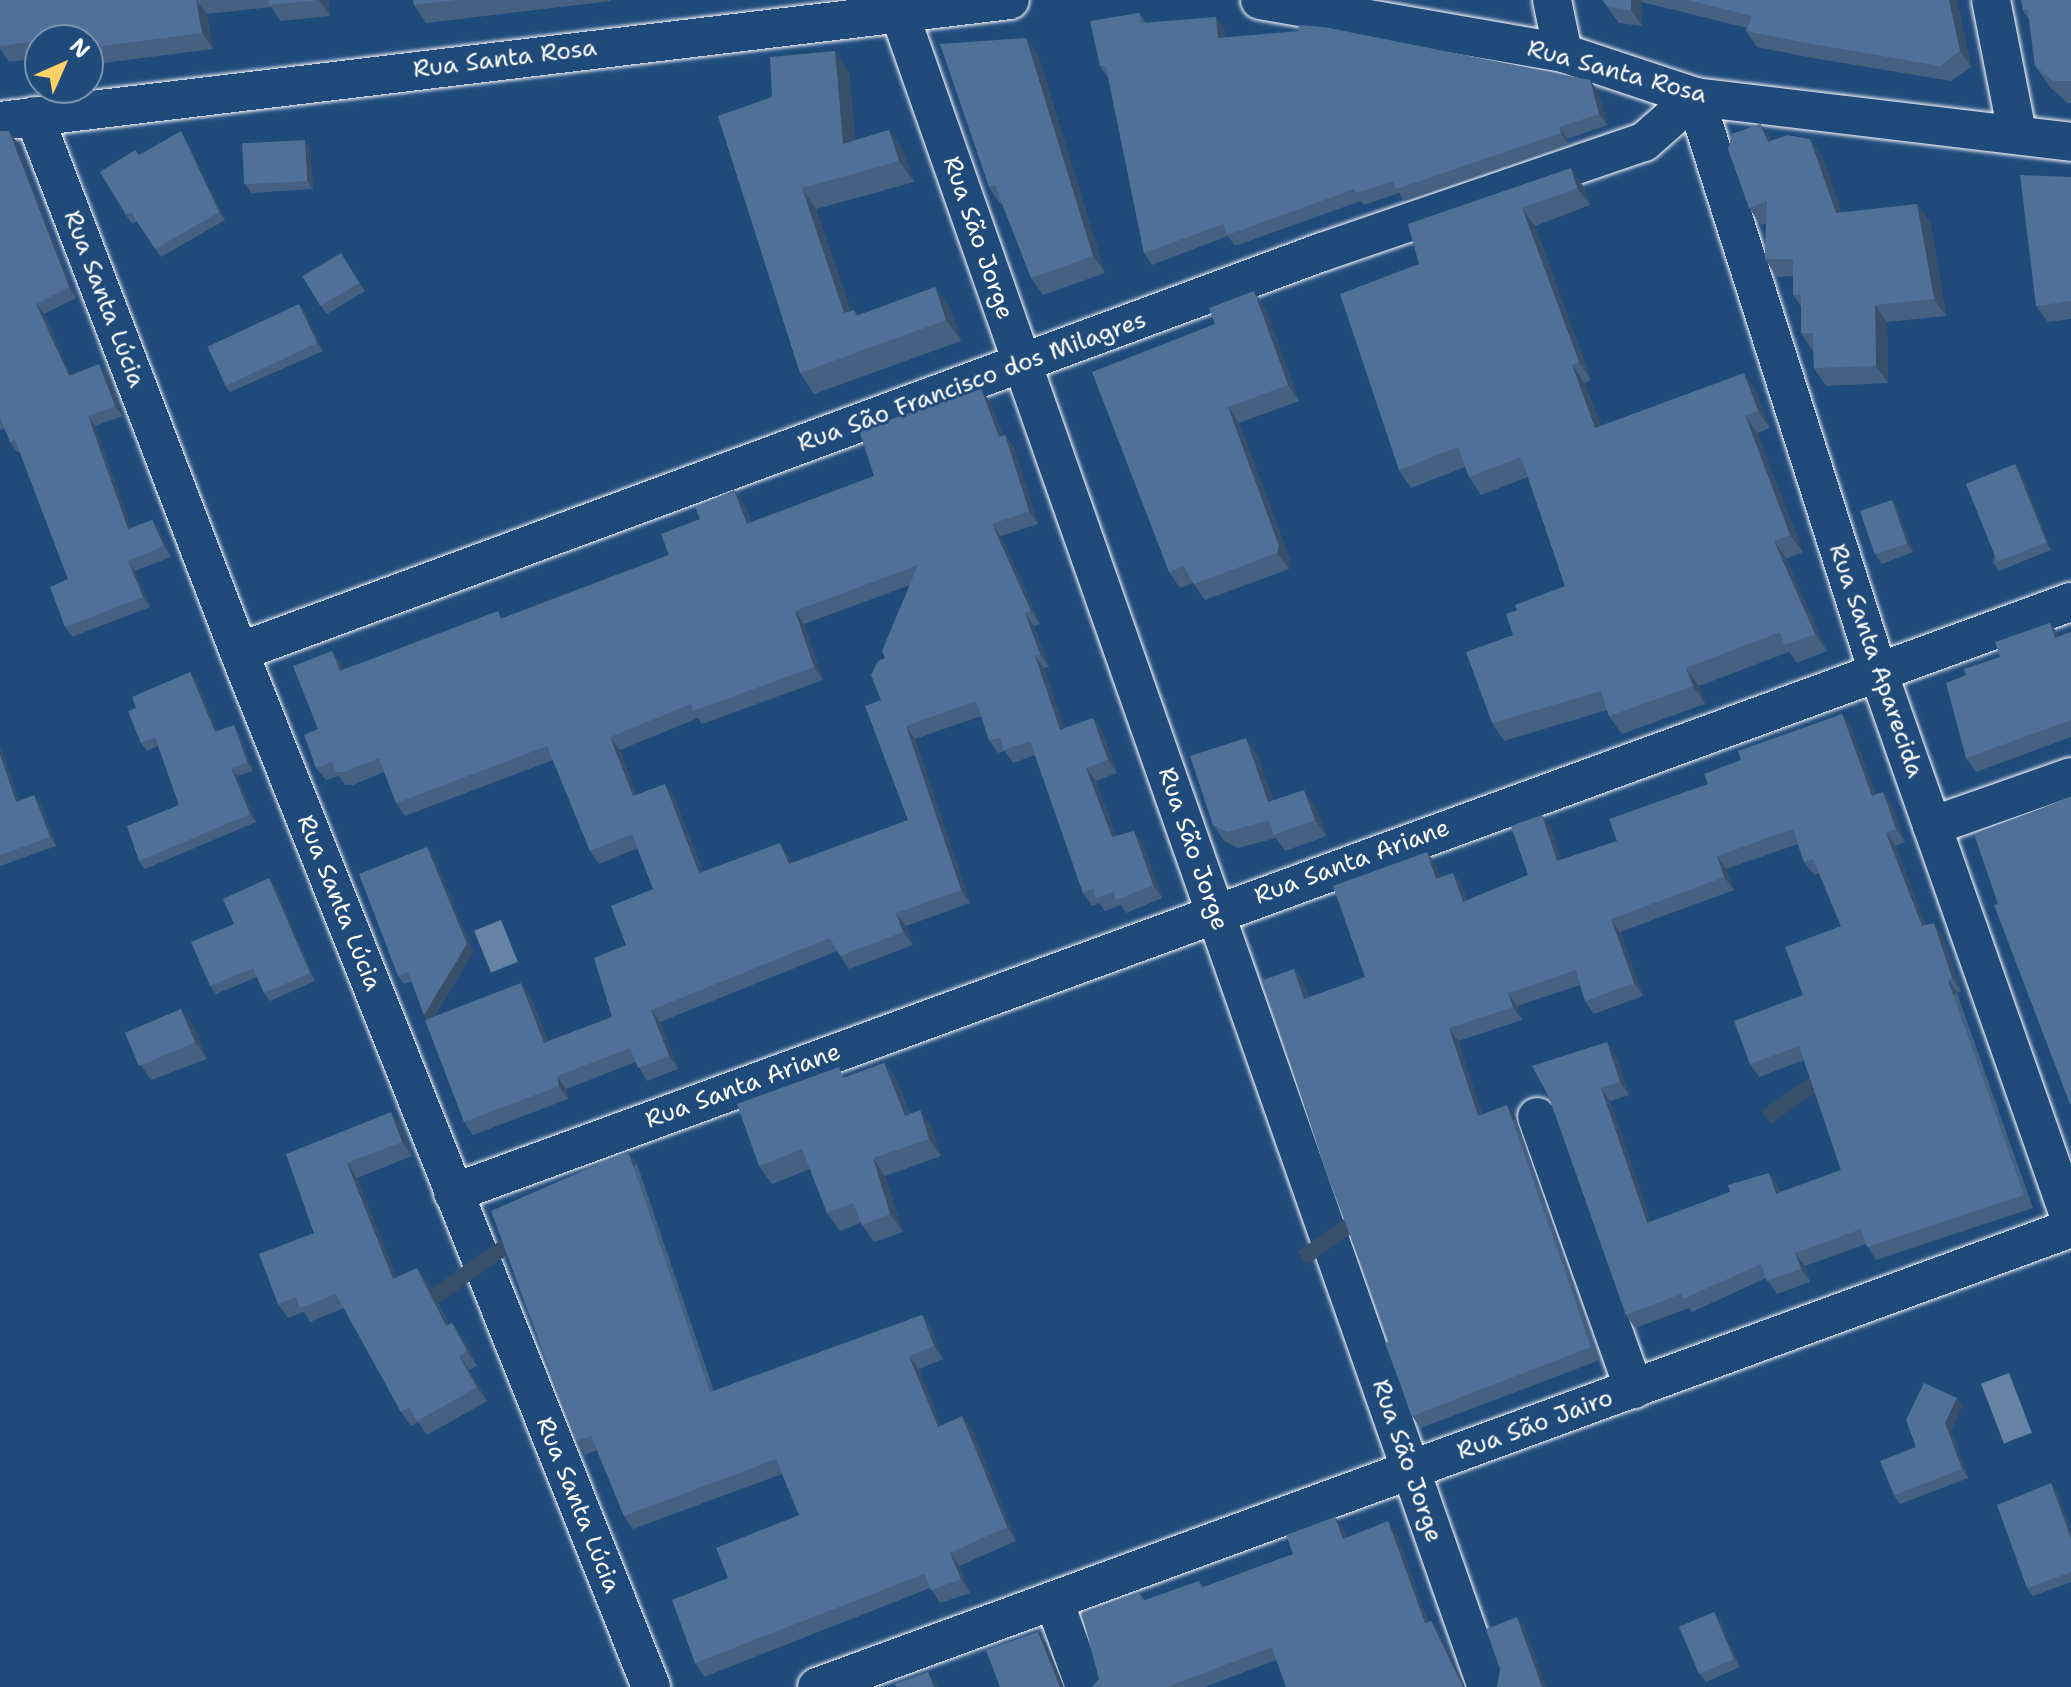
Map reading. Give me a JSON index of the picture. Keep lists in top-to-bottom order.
{
  "streets": {
    "street": [
      "Rua Santa Rosa",
      "Rua São Jorge",
      "Rua Santa Lúcia",
      "Rua São Francisco dos Milagres",
      "Rua Santa Aparecida",
      "Rua Santa Ariane",
      "Rua São Jairo"
    ]
  },
  "crossings": [
    ["Rua Santa Rosa", "Rua São Jorge"],
    ["Rua Santa Rosa", "Rua Santa Lúcia"],
    ["Rua Santa Rosa", "Rua São Francisco dos Milagres"],
    ["Rua Santa Rosa", "Rua Santa Aparecida"],
    ["Rua São Jorge", "Rua São Francisco dos Milagres"],
    ["Rua São Jorge", "Rua Santa Ariane"],
    ["Rua São Jorge", "Rua São Jairo"],
    ["Rua Santa Lúcia", "Rua São Francisco dos Milagres"],
    ["Rua Santa Lúcia", "Rua Santa Ariane"],
    ["Rua São Francisco dos Milagres", "Rua Santa Aparecida"],
    ["Rua Santa Aparecida", "Rua Santa Ariane"]
  ],
  "north": "top right"
}
